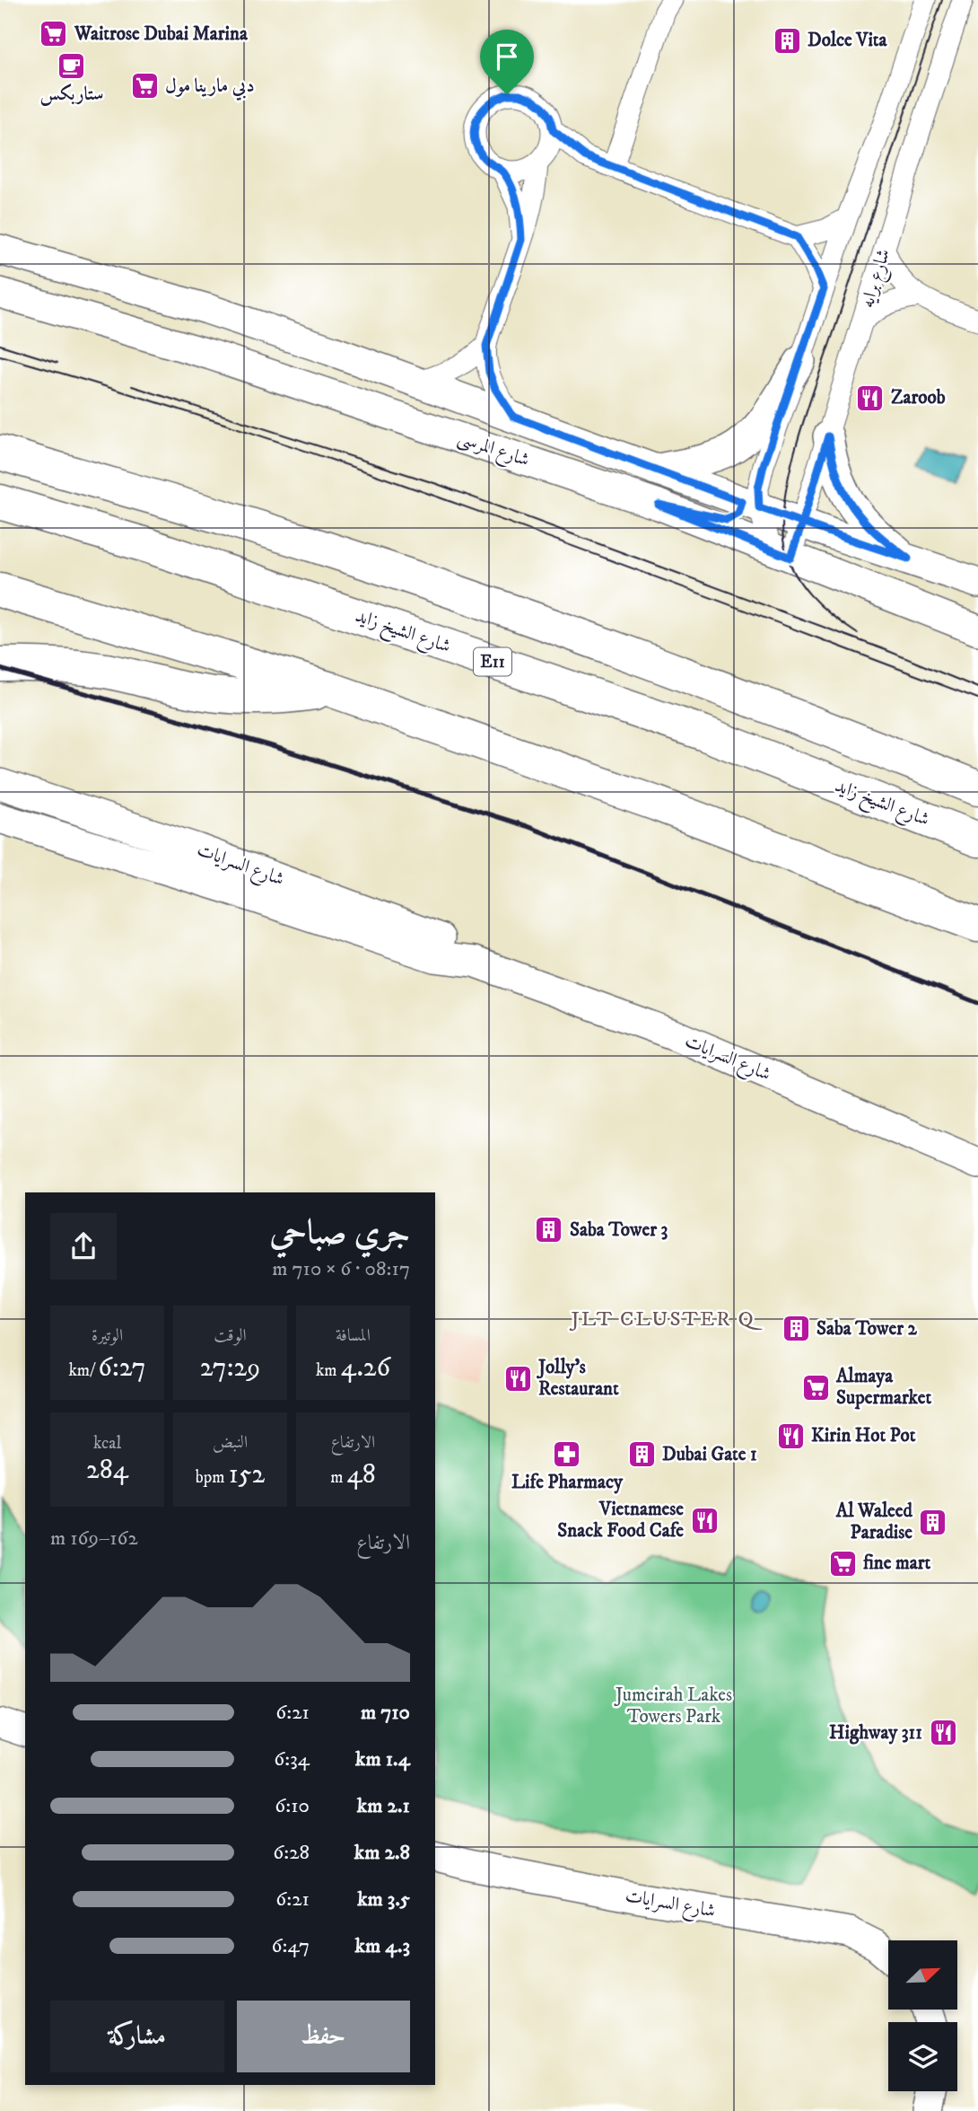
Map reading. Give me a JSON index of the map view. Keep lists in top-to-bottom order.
{
  "streets": {
    "highway": ["شارع الشيخ زايد", "E11"],
    "main road": ["شارع المرسى", "شارع السرايات"],
    "street": ["شارع برايه"]
  },
  "crossings": [
    ["شارع برايه", "شارع المرسى"]
  ],
  "districts": ["JLT CLUSTER Q"],
  "parks": ["Jumeirah Lakes Towers Park"],
  "places": {
    "supermarket": [
      "Waitrose Dubai Marina",
      "دبي مارينا مول",
      "Almaya Supermarket",
      "fine mart"
    ],
    "building": [
      "Dolce Vita",
      "Saba Tower 3",
      "Saba Tower 2",
      "Dubai Gate 1",
      "Al Waleed Paradise"
    ],
    "cafe": ["ستاربكس"],
    "restaurant": [
      "Zaroob",
      "Jolly's Restaurant",
      "Kirin Hot Pot",
      "Vietnamese Snack Food Cafe",
      "Highway 311"
    ],
    "pharmacy": ["Life Pharmacy"]
  },
  "north": "top right",
  "page": {
    "heading": ["جري صباحي", "08:17 · 6 × 710 m"],
    "stats": [
      ["المسافة", "4.26 km"],
      ["الوقت", "27:29"],
      ["الوتيرة", "6:27 /km"],
      ["الارتفاع", "48 m"],
      ["النبض", "152 bpm"],
      ["kcal", "284"]
    ],
    "chart": ["الارتفاع", "162–169 m"],
    "list": [
      {
        "name": "710 m",
        "note": "6:21"
      },
      {
        "name": "1.4 km",
        "note": "6:34"
      },
      {
        "name": "2.1 km",
        "note": "6:10"
      },
      {
        "name": "2.8 km",
        "note": "6:28"
      },
      {
        "name": "3.5 km",
        "note": "6:21"
      },
      {
        "name": "4.3 km",
        "note": "6:47"
      }
    ],
    "buttons": ["حفظ", "مشاركة"]
  }
}
